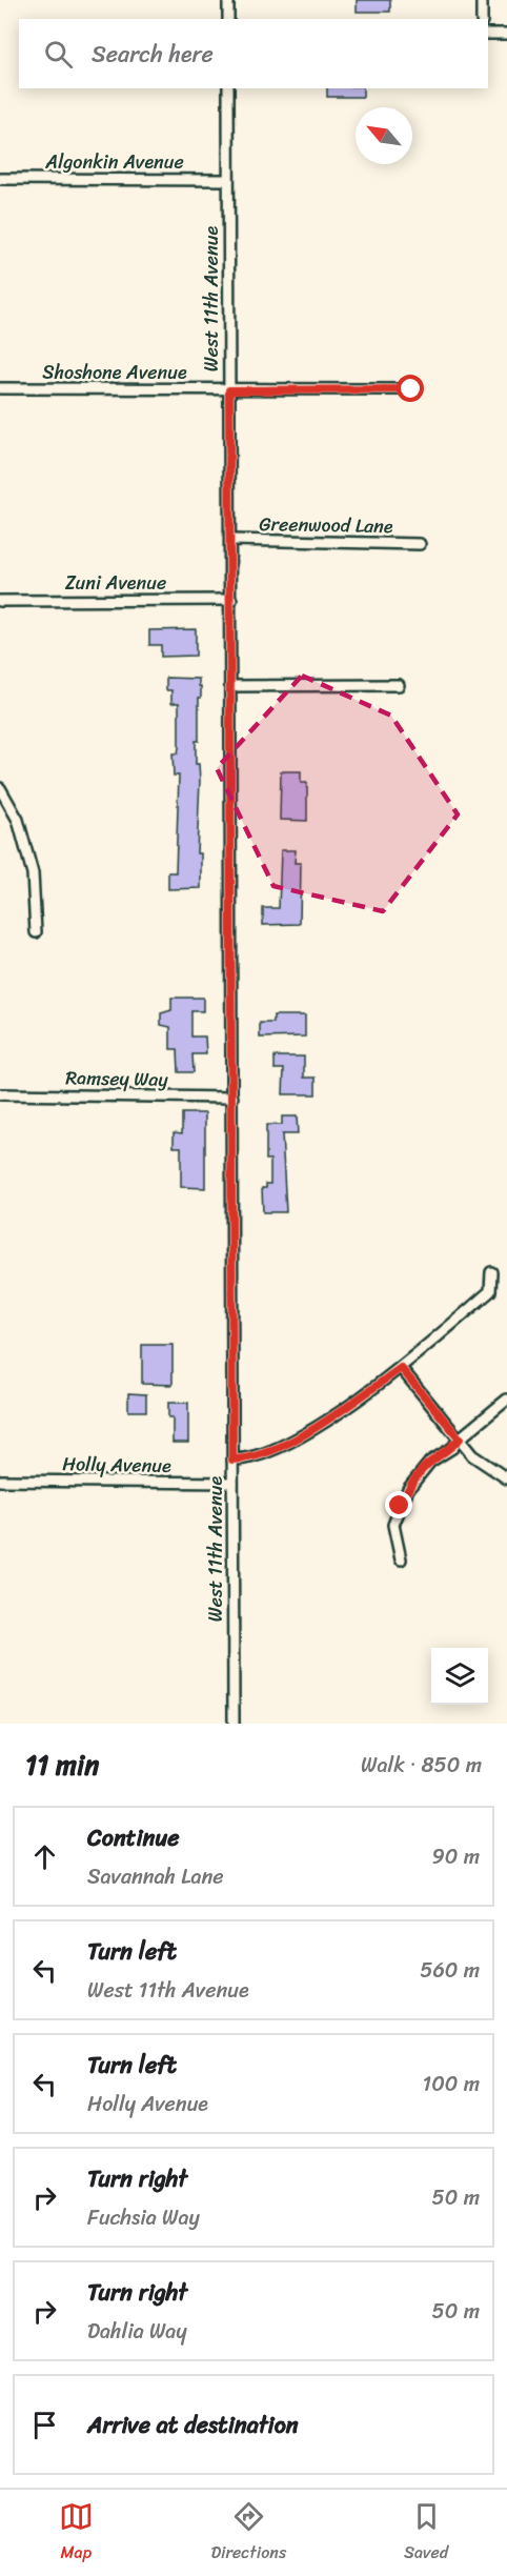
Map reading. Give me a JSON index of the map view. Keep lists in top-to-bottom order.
{
  "streets": {
    "street": [
      "Algonkin Avenue",
      "West 11th Avenue",
      "Shoshone Avenue",
      "Greenwood Lane",
      "Zuni Avenue",
      "Ramsey Way",
      "Holly Avenue"
    ]
  },
  "crossings": [
    ["Algonkin Avenue", "West 11th Avenue"],
    ["West 11th Avenue", "Shoshone Avenue"],
    ["West 11th Avenue", "Greenwood Lane"],
    ["West 11th Avenue", "Zuni Avenue"],
    ["West 11th Avenue", "Ramsey Way"],
    ["West 11th Avenue", "Holly Avenue"]
  ],
  "north": "top left",
  "page": {
    "search": "Search here",
    "heading": ["11 min", "Walk · 850 m"],
    "list": [
      ["Continue", "Savannah Lane", "90 m"],
      ["Turn left", "West 11th Avenue", "560 m"],
      ["Turn left", "Holly Avenue", "100 m"],
      ["Turn right", "Fuchsia Way", "50 m"],
      ["Turn right", "Dahlia Way", "50 m"],
      "Arrive at destination"
    ],
    "nav": ["Map", "Directions", "Saved"]
  }
}
